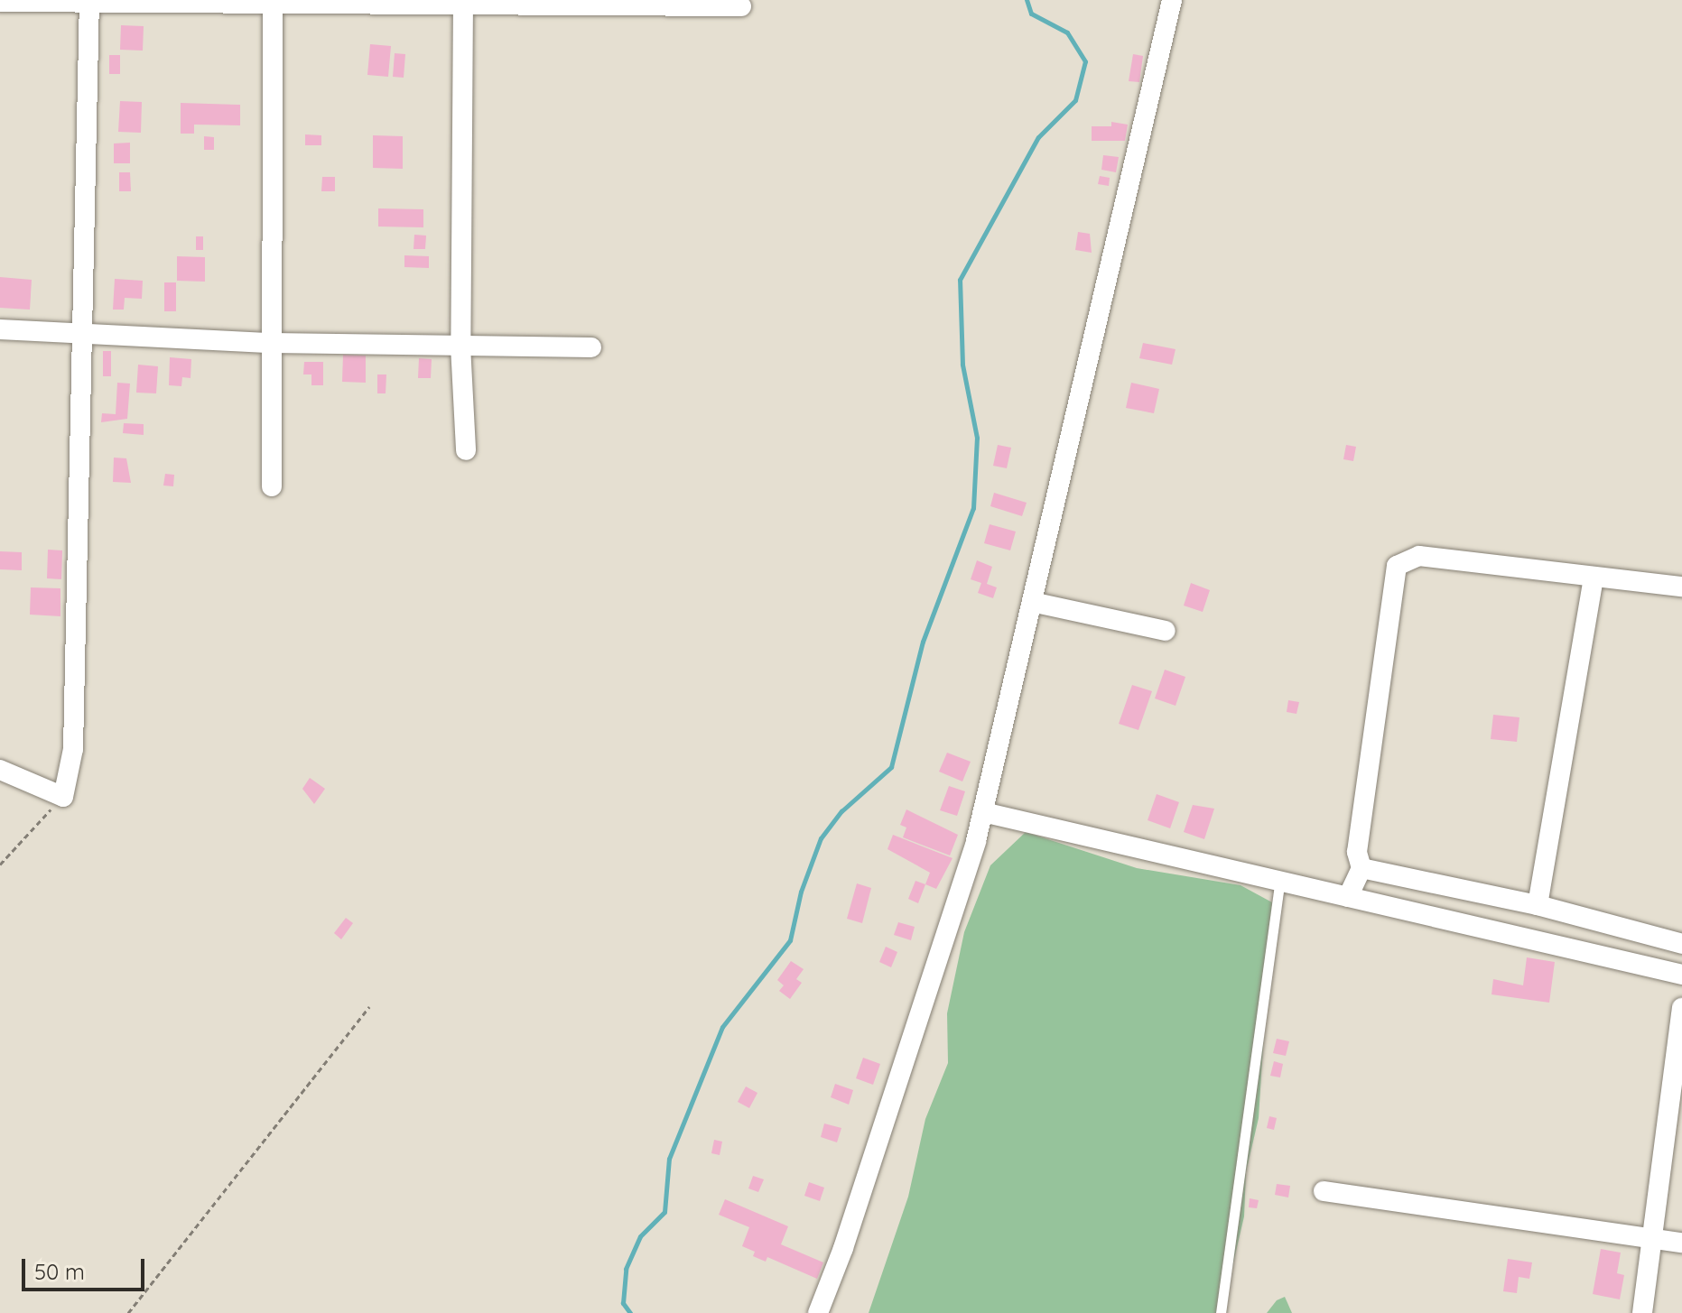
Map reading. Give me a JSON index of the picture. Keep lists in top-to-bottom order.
{
  "scale_bar": "50 m"
}
